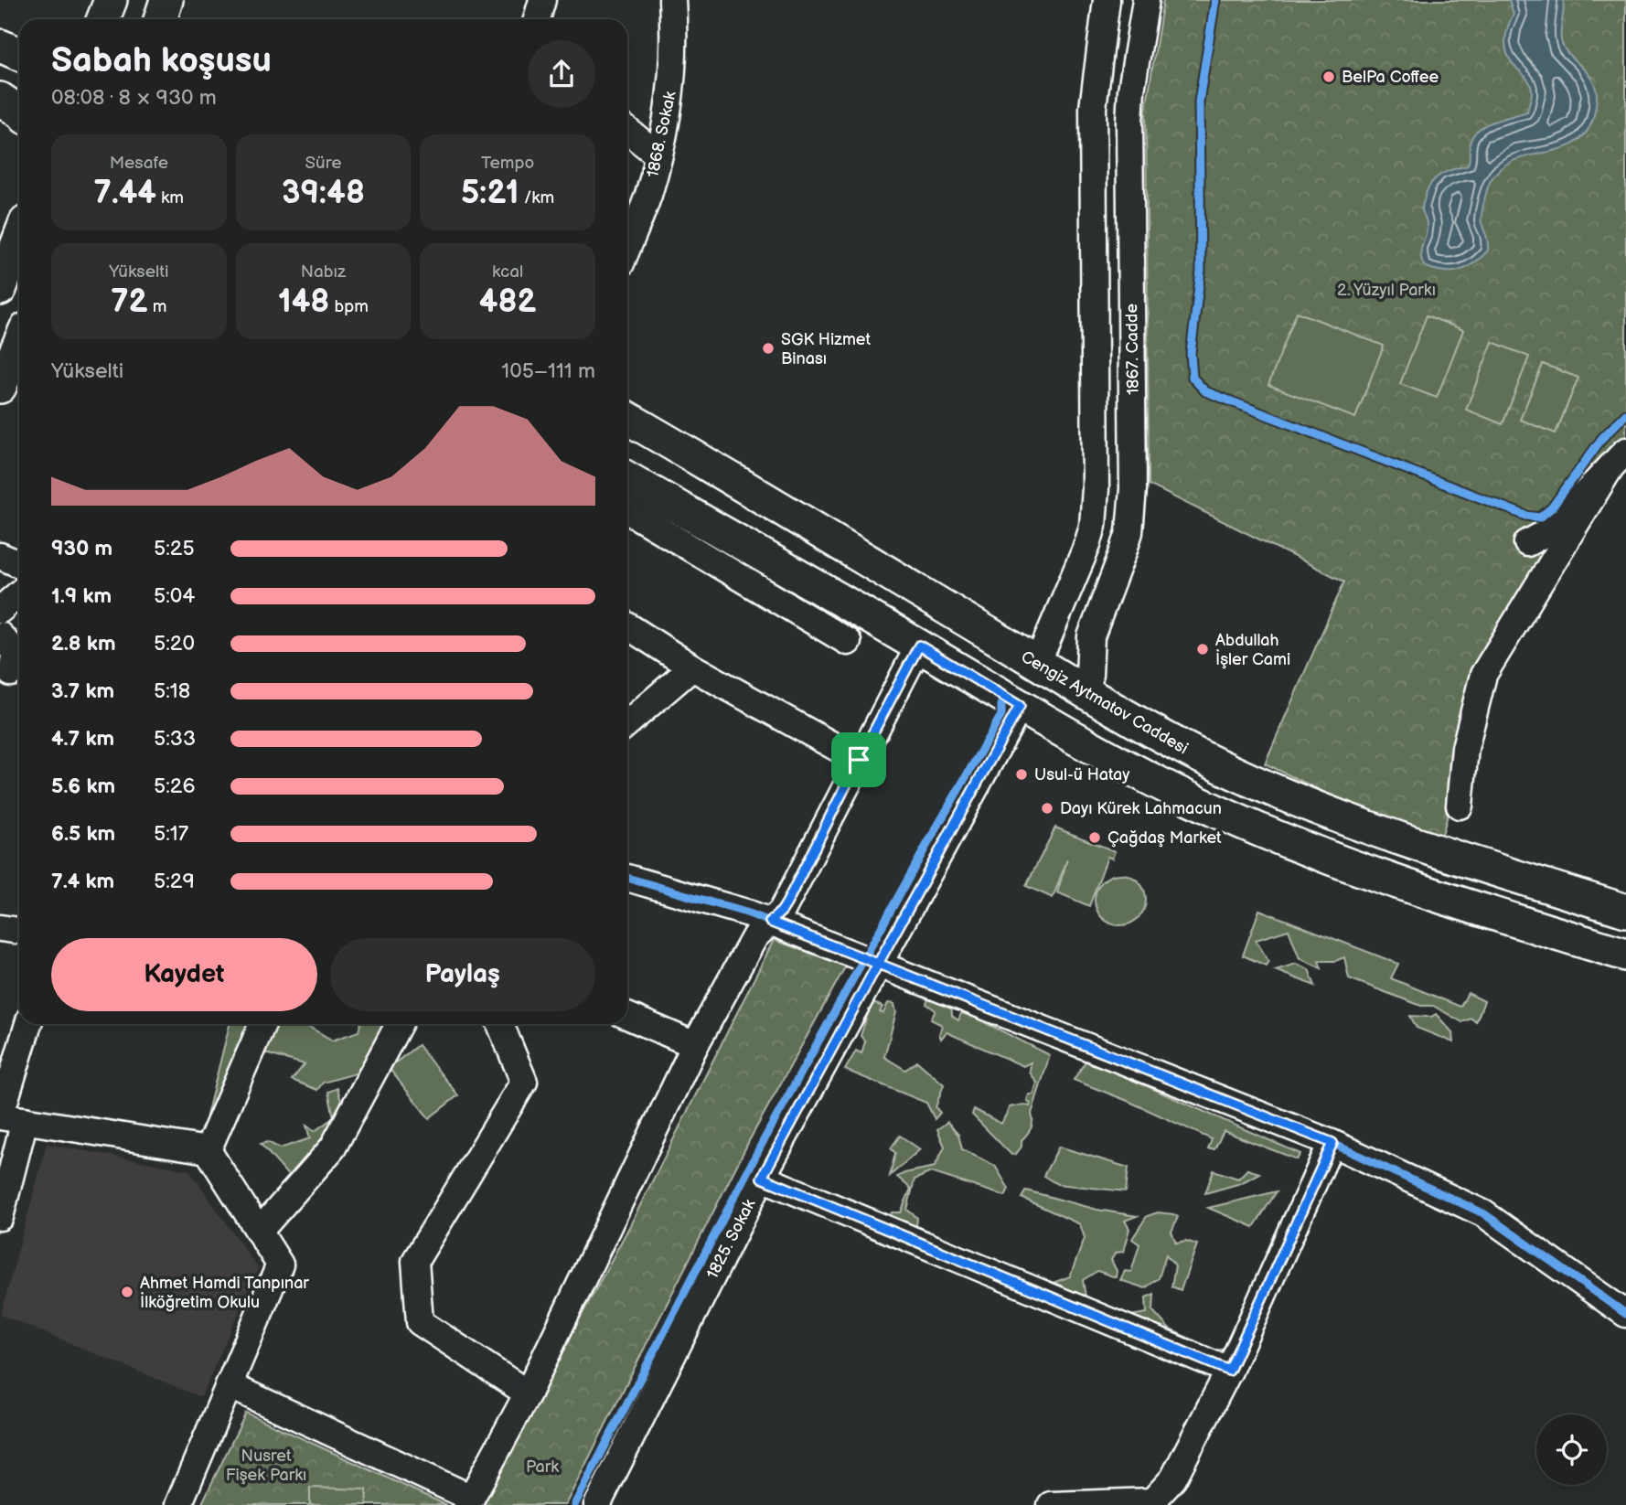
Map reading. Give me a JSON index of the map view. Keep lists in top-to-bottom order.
{
  "streets": {
    "main road": ["Cengiz Aytmatov Caddesi"],
    "street": ["1868. Sokak", "1867. Cadde", "1825. Sokak"]
  },
  "crossings": [
    ["1867. Cadde", "Cengiz Aytmatov Caddesi"]
  ],
  "parks": ["2. Yüzyıl Parkı", "Nusret Fişek Parkı", "Park"],
  "places": [
    "BelPa Coffee",
    "SGK Hizmet Binası",
    "Abdullah İşler Cami",
    "Usul-ü Hatay",
    "Dayı Kürek Lahmacun",
    "Çağdaş Market",
    "Ahmet Hamdi Tanpınar İlköğretim Okulu"
  ],
  "page": {
    "heading": ["Sabah koşusu", "08:08 · 8 × 930 m"],
    "stats": [
      ["Mesafe", "7.44 km"],
      ["Süre", "39:48"],
      ["Tempo", "5:21 /km"],
      ["Yükselti", "72 m"],
      ["Nabız", "148 bpm"],
      ["kcal", "482"]
    ],
    "chart": ["Yükselti", "105–111 m"],
    "list": [
      {
        "name": "930 m",
        "note": "5:25"
      },
      {
        "name": "1.9 km",
        "note": "5:04"
      },
      {
        "name": "2.8 km",
        "note": "5:20"
      },
      {
        "name": "3.7 km",
        "note": "5:18"
      },
      {
        "name": "4.7 km",
        "note": "5:33"
      },
      {
        "name": "5.6 km",
        "note": "5:26"
      },
      {
        "name": "6.5 km",
        "note": "5:17"
      },
      {
        "name": "7.4 km",
        "note": "5:29"
      }
    ],
    "buttons": ["Kaydet", "Paylaş"]
  }
}
